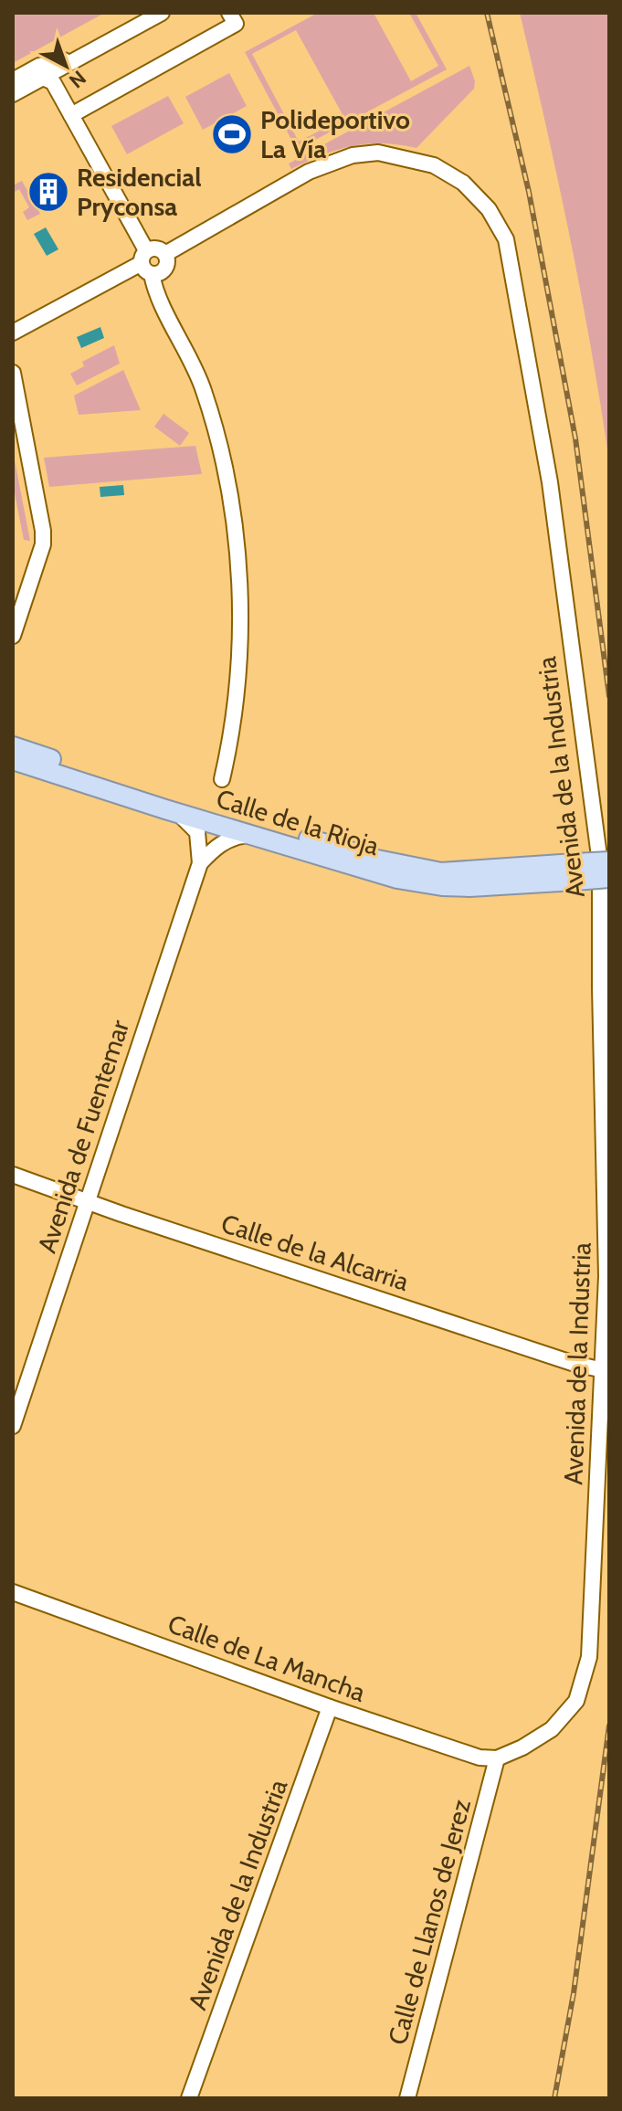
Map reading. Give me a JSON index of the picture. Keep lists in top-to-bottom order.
{
  "streets": {
    "main road": ["Calle de la Rioja"],
    "street": [
      "Avenida de la Industria",
      "Avenida de Fuentemar",
      "Calle de la Alcarria",
      "Calle de La Mancha",
      "Calle de Llanos de Jerez"
    ]
  },
  "crossings": [
    ["Avenida de la Industria", "Calle de la Alcarria"],
    ["Avenida de la Industria", "Calle de La Mancha"],
    ["Avenida de la Industria", "Calle de Llanos de Jerez"],
    ["Calle de la Rioja", "Avenida de Fuentemar"],
    ["Avenida de Fuentemar", "Calle de la Alcarria"],
    ["Calle de La Mancha", "Calle de Llanos de Jerez"]
  ],
  "places": {
    "sports": ["Polideportivo La Vía"],
    "building": ["Residencial Pryconsa"]
  },
  "north": "bottom right"
}
